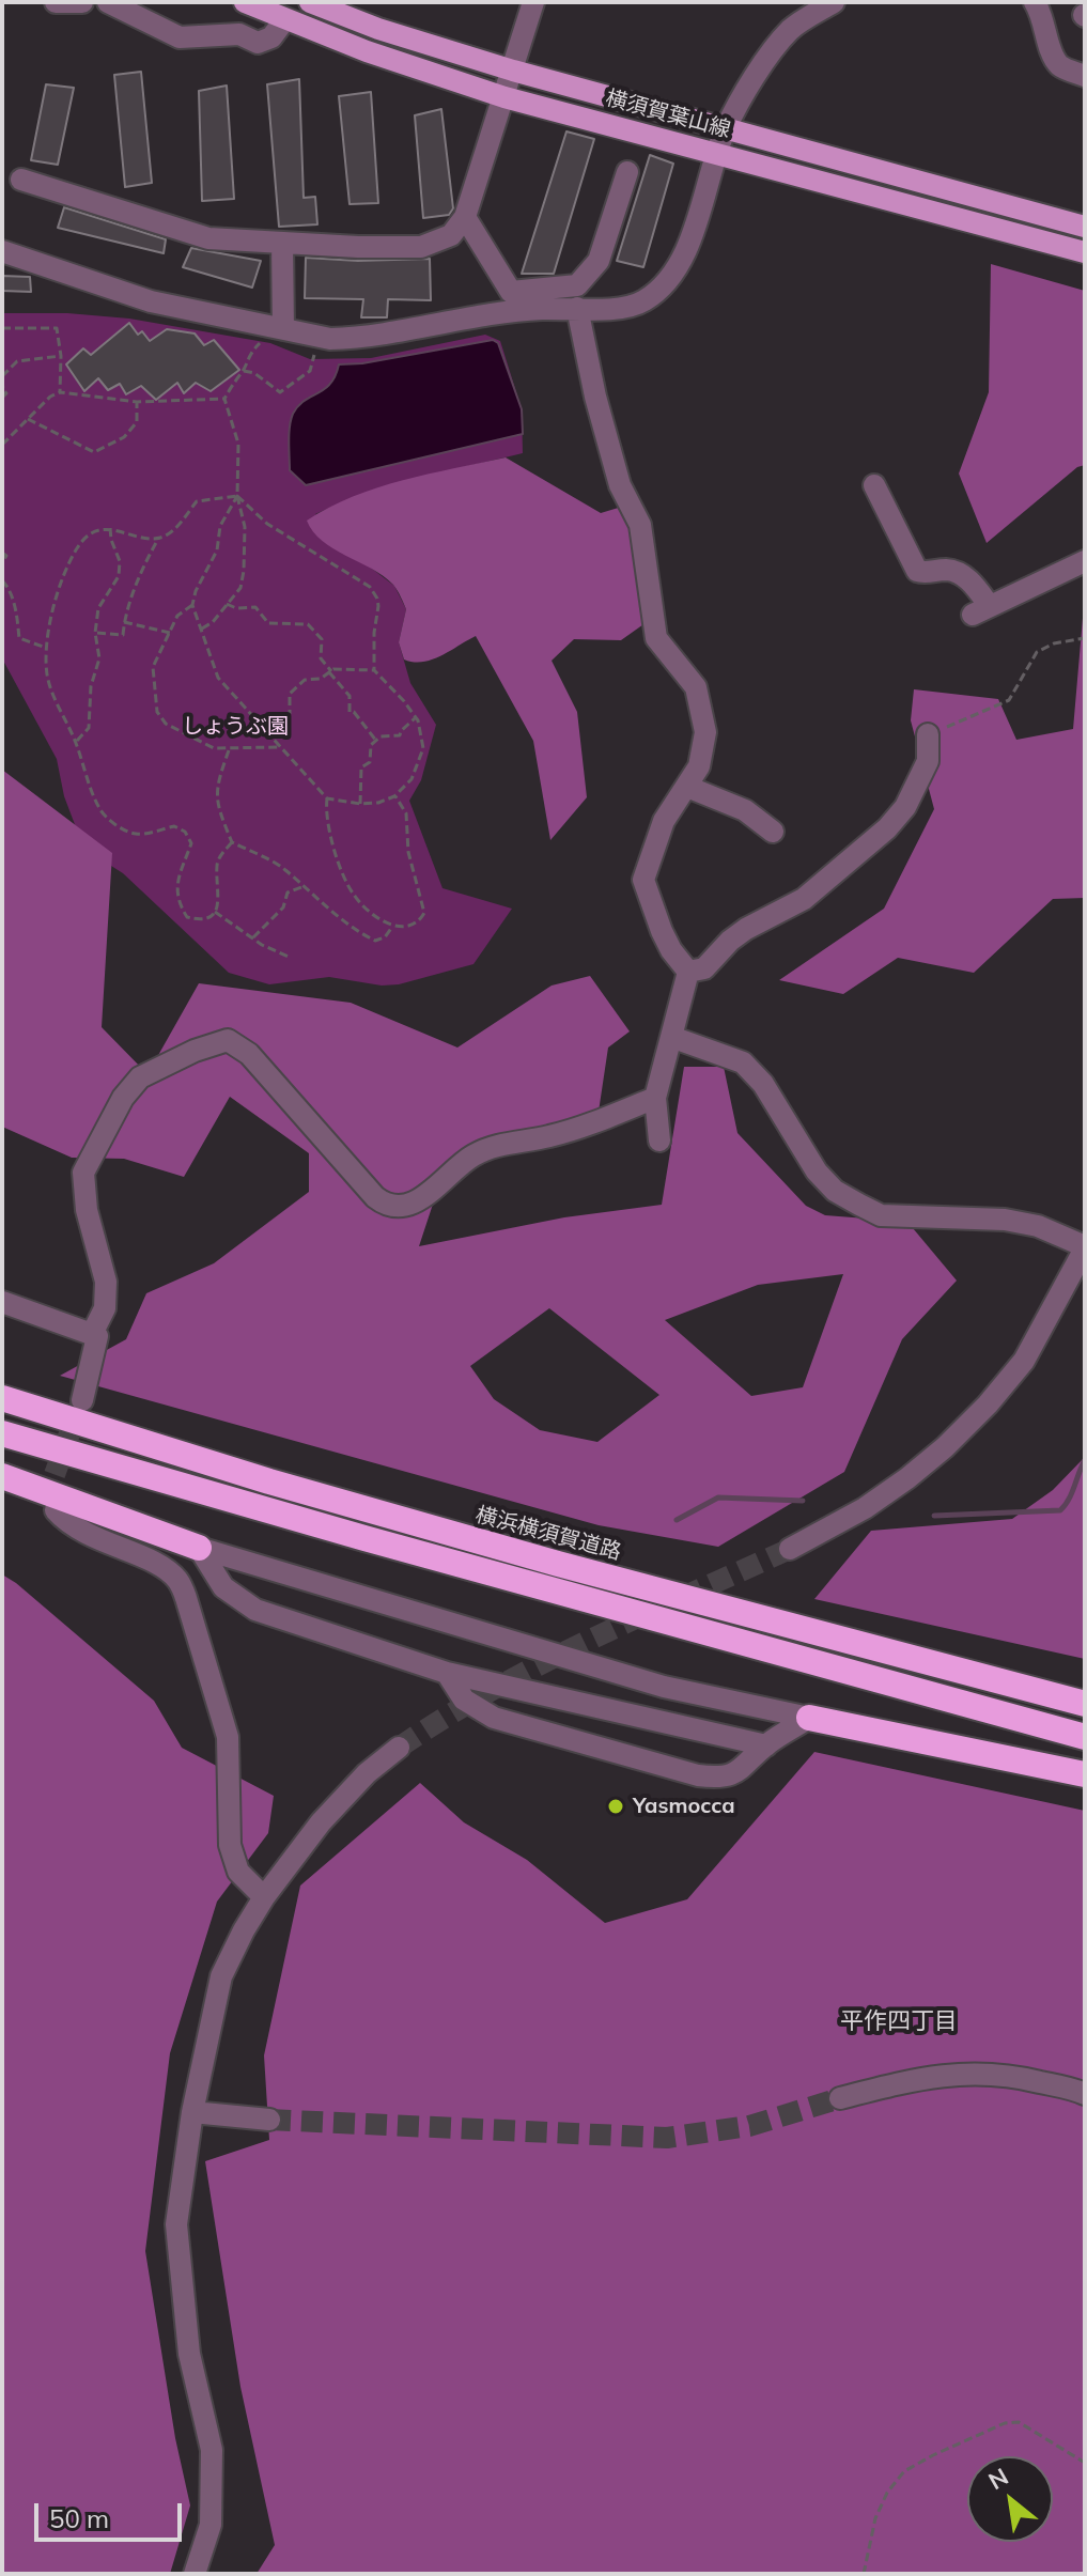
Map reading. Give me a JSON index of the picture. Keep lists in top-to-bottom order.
{
  "streets": {
    "highway": ["横浜横須賀道路"],
    "main road": ["横須賀葉山線"]
  },
  "districts": ["平作四丁目"],
  "parks": ["しょうぶ園"],
  "places": ["Yasmocca"],
  "scale_bar": "50 m",
  "north": "top left"
}
